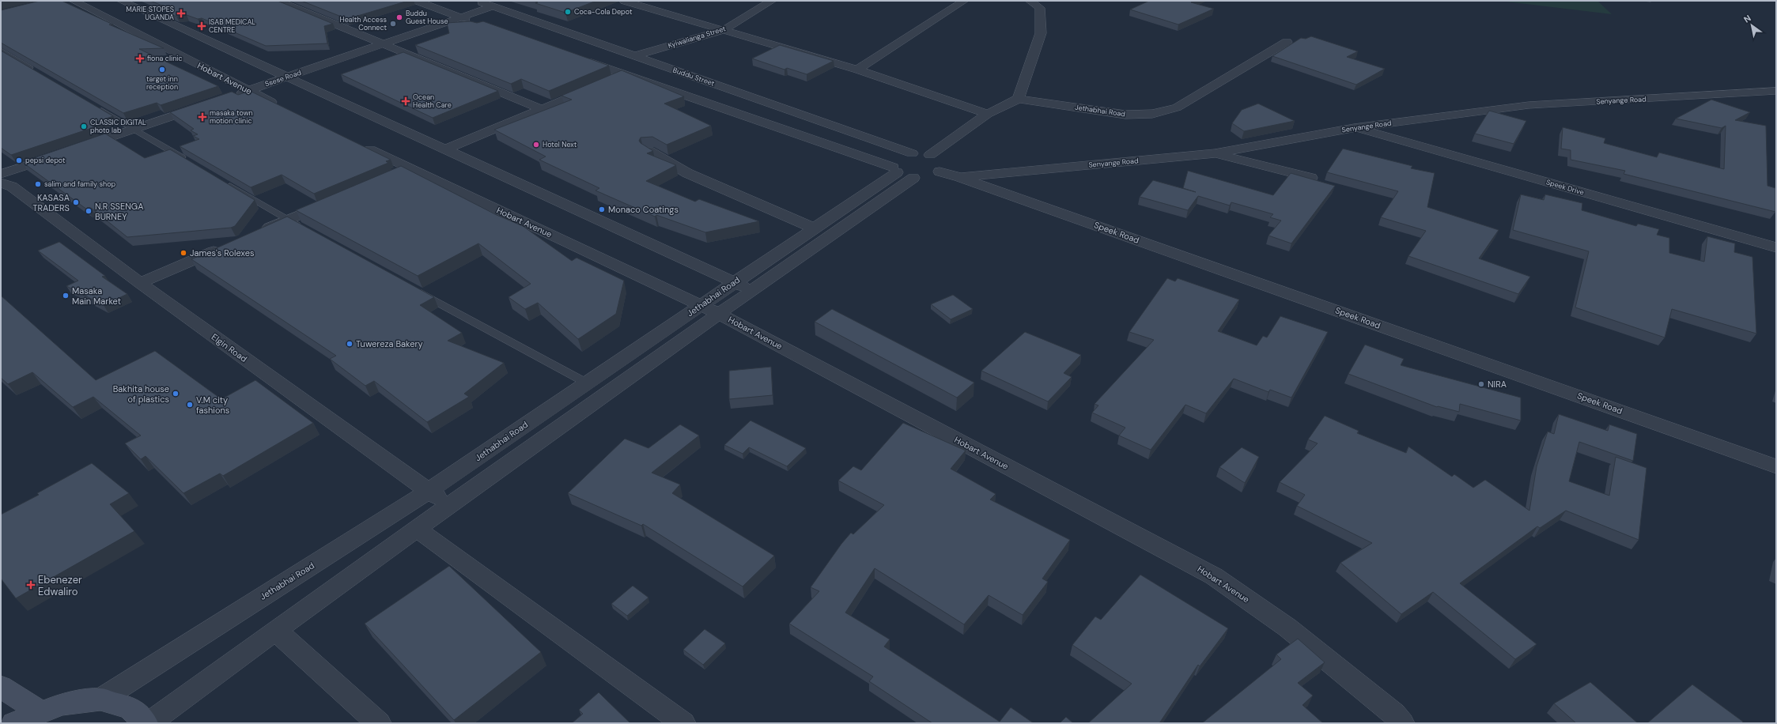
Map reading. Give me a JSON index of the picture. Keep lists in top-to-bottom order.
{
  "streets": {
    "street": [
      "Kyiwalianga Street",
      "Buddu Street",
      "Hobart Avenue",
      "Ssese Road",
      "Senyange Road",
      "Jethabhai Road",
      "Speek Drive",
      "Speek Road",
      "Elgin Road"
    ]
  },
  "crossings": [
    ["Kyiwalianga Street", "Buddu Street"],
    ["Buddu Street", "Ssese Road"],
    ["Hobart Avenue", "Ssese Road"],
    ["Hobart Avenue", "Jethabhai Road"],
    ["Senyange Road", "Speek Drive"],
    ["Senyange Road", "Speek Road"],
    ["Jethabhai Road", "Elgin Road"]
  ],
  "places": {
    "other": [
      "Coca-Cola Depot",
      "Buddu Guest House",
      "Health Access Connect",
      "target inn reception",
      "CLASSIC DIGITAL photo lab",
      "Hotel Next",
      "pepsi depot",
      "salim and family shop",
      "KASASA TRADERS",
      "Monaco Coatings",
      "N.R SSENGA BURNEY",
      "James's Rolexes",
      "Masaka Main Market",
      "Tuwereza Bakery",
      "NIRA",
      "Bakhita house of plastics",
      "V.M city fashions"
    ],
    "health": [
      "MARIE STOPES UGANDA",
      "ISAB MEDICAL CENTRE",
      "fiona clinic",
      "Ocean Health Care",
      "masaka town motion clinic",
      "Ebenezer Edwaliro"
    ]
  },
  "north": "top left"
}
